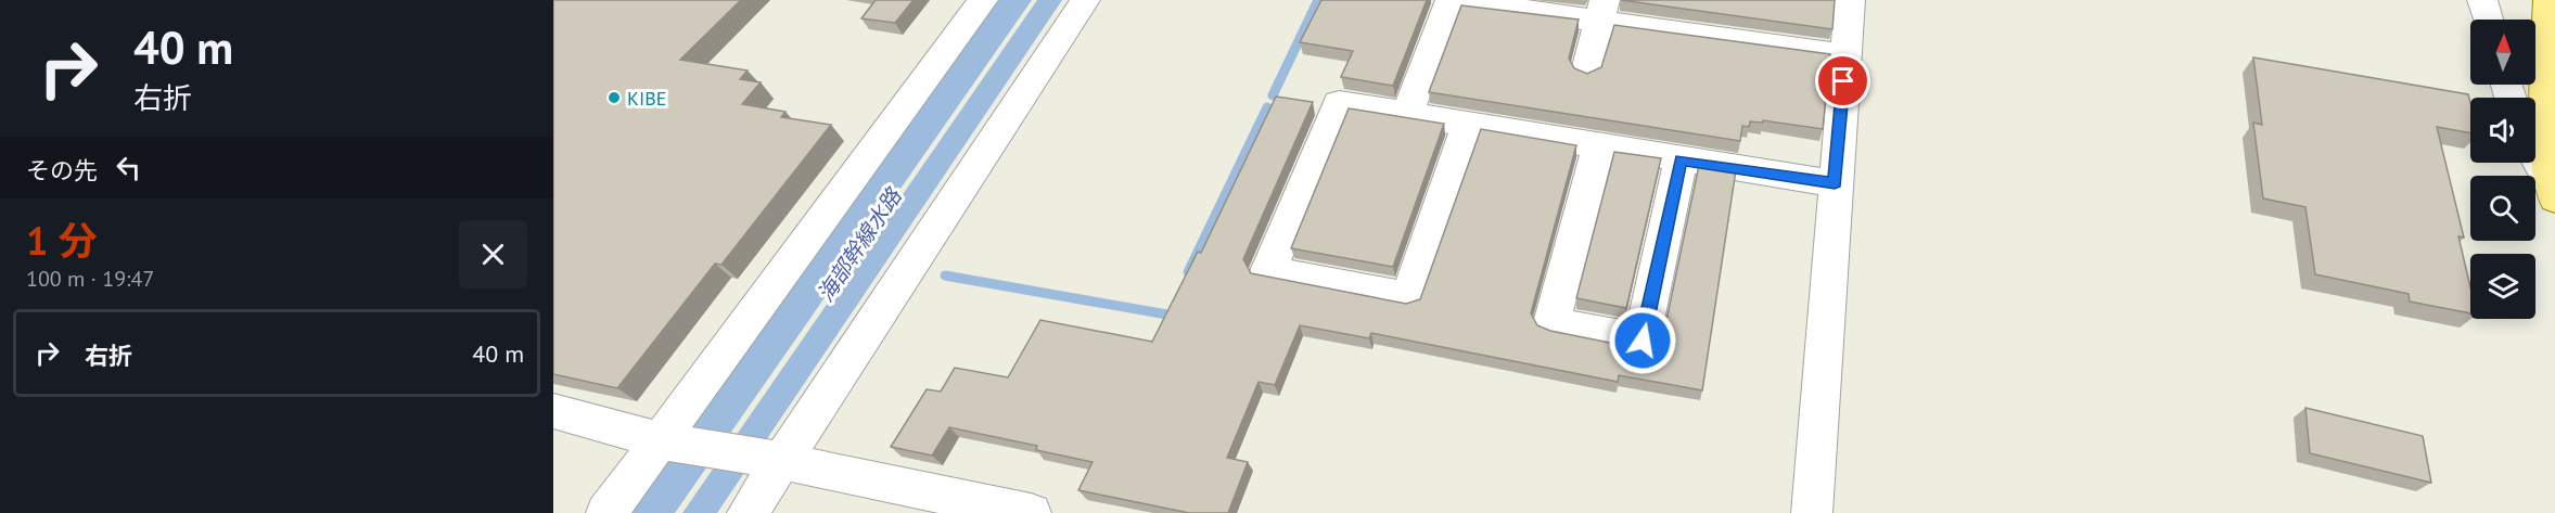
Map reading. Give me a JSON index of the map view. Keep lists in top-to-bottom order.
{
  "water": ["海部幹線水路"],
  "places": ["KIBE"],
  "north": "top",
  "page": {
    "turn": ["40 m", "右折"],
    "then": "その先",
    "heading": ["1 分", "100 m · 19:47"],
    "list": [
      {
        "name": "右折",
        "value": "40 m"
      }
    ]
  }
}
